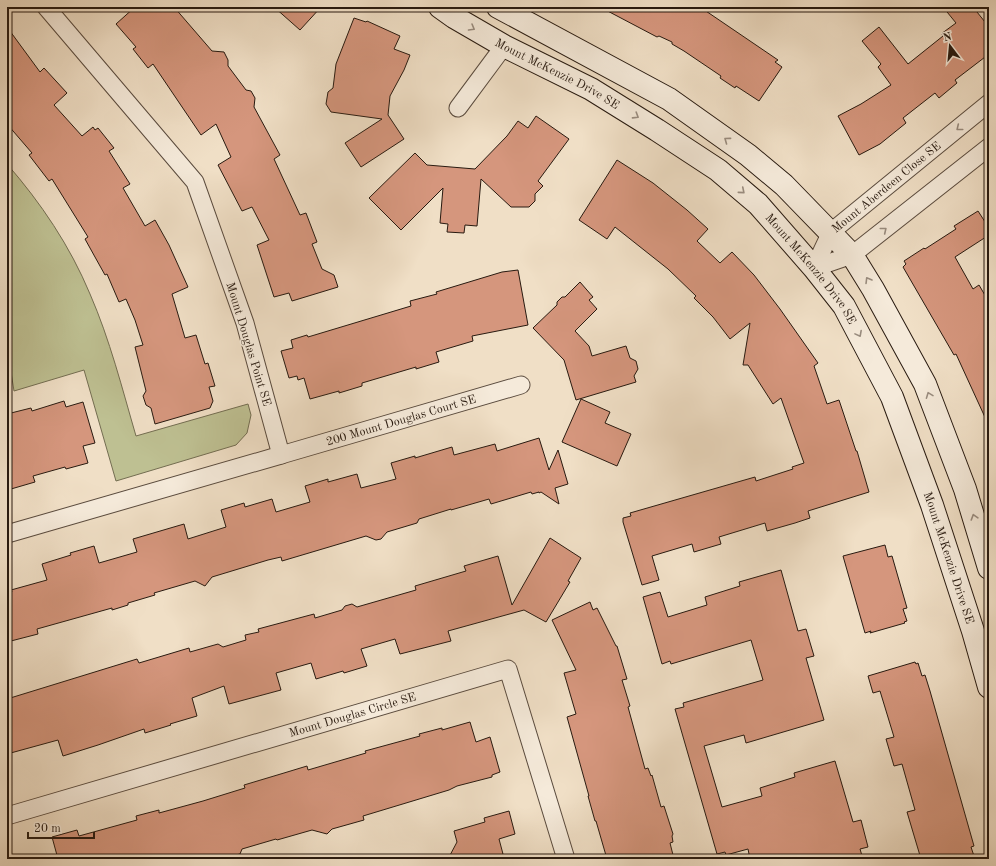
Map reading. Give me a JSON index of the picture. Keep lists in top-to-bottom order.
{
  "streets": {
    "street": [
      "Mount McKenzie Drive SE",
      "Mount Aberdeen Close SE",
      "Mount Douglas Point SE",
      "200 Mount Douglas Court SE",
      "Mount Douglas Circle SE"
    ]
  },
  "crossings": [
    ["Mount McKenzie Drive SE", "Mount Aberdeen Close SE"],
    ["Mount Douglas Point SE", "200 Mount Douglas Court SE"]
  ],
  "scale_bar": "20 m",
  "north": "top"
}
